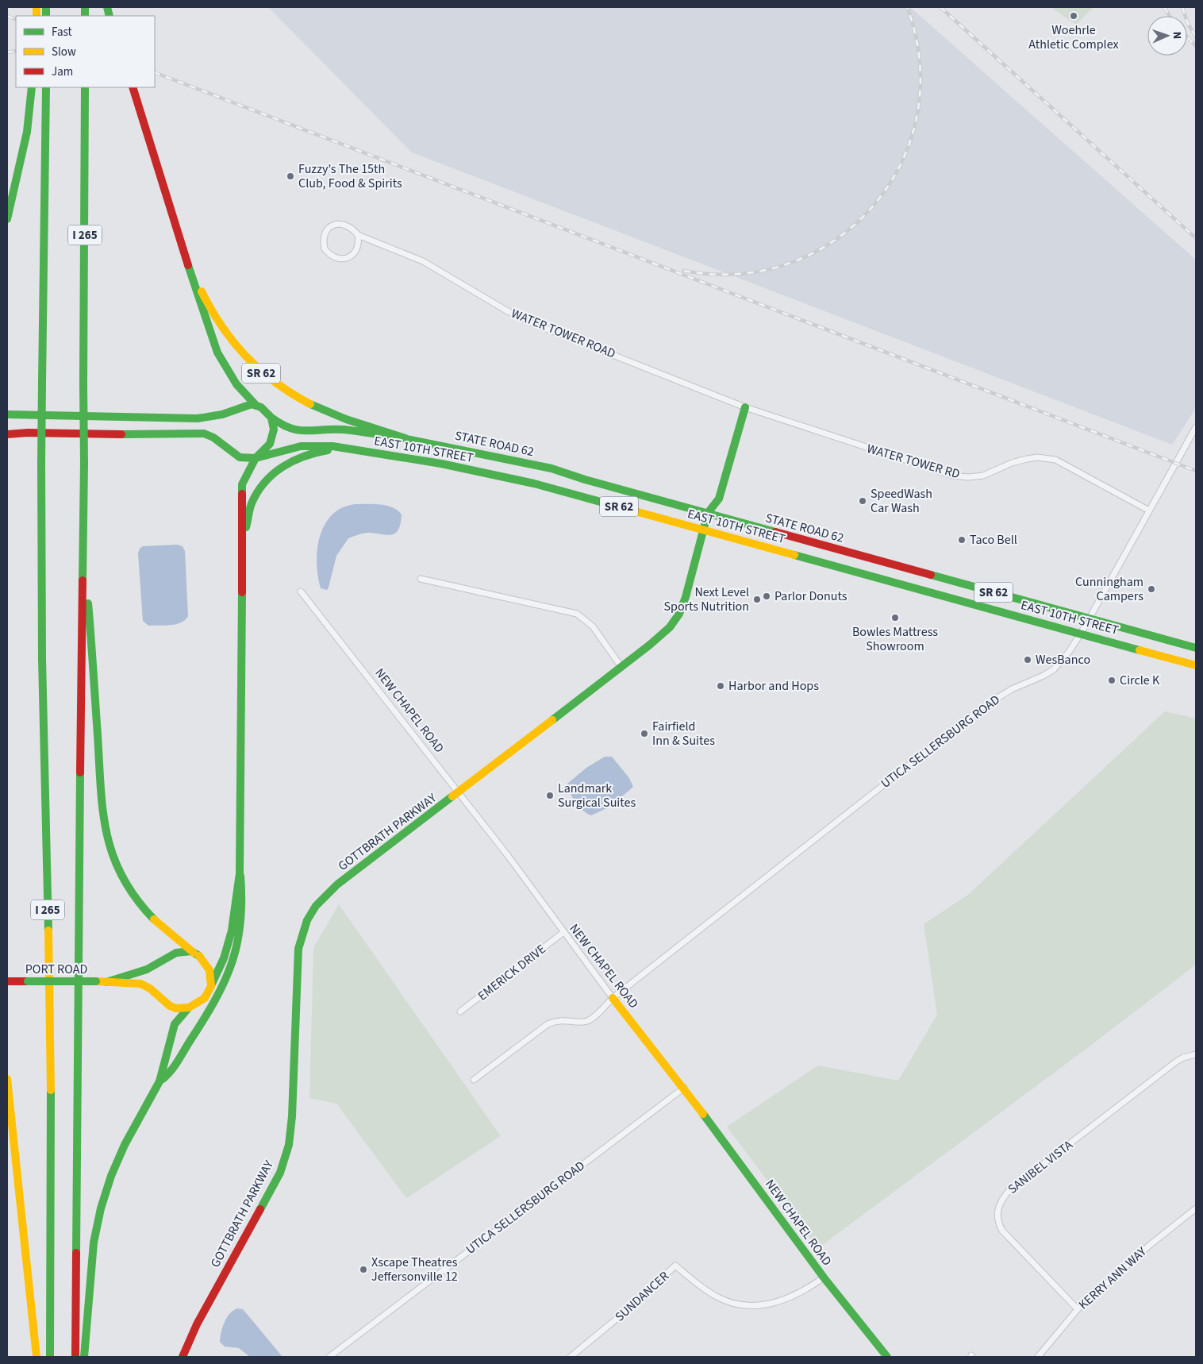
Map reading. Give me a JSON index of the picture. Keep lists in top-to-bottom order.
{
  "streets": {
    "main road": [
      "I 265",
      "SR 62",
      "STATE ROAD 62",
      "EAST 10TH STREET",
      "NEW CHAPEL ROAD",
      "GOTTBRATH PARKWAY",
      "PORT ROAD"
    ],
    "street": [
      "WATER TOWER ROAD",
      "WATER TOWER RD",
      "UTICA SELLERSBURG ROAD",
      "EMERICK DRIVE",
      "SANIBEL VISTA",
      "KERRY ANN WAY",
      "SUNDANCER"
    ]
  },
  "crossings": [
    ["WATER TOWER ROAD", "WATER TOWER RD"],
    ["WATER TOWER ROAD", "GOTTBRATH PARKWAY"],
    ["SR 62", "STATE ROAD 62"],
    ["SR 62", "EAST 10TH STREET"],
    ["STATE ROAD 62", "EAST 10TH STREET"],
    ["STATE ROAD 62", "UTICA SELLERSBURG ROAD"],
    ["STATE ROAD 62", "GOTTBRATH PARKWAY"],
    ["EAST 10TH STREET", "UTICA SELLERSBURG ROAD"],
    ["EAST 10TH STREET", "GOTTBRATH PARKWAY"],
    ["WATER TOWER RD", "UTICA SELLERSBURG ROAD"],
    ["NEW CHAPEL ROAD", "UTICA SELLERSBURG ROAD"],
    ["NEW CHAPEL ROAD", "GOTTBRATH PARKWAY"],
    ["NEW CHAPEL ROAD", "EMERICK DRIVE"],
    ["NEW CHAPEL ROAD", "SUNDANCER"],
    ["SANIBEL VISTA", "KERRY ANN WAY"]
  ],
  "places": [
    "Woehrle Athletic Complex",
    "Fuzzy’s The 15th Club, Food & Spirits",
    "SpeedWash Car Wash",
    "Taco Bell",
    "Cunningham Campers",
    "Parlor Donuts",
    "Next Level Sports Nutrition",
    "Bowles Mattress Showroom",
    "WesBanco",
    "Circle K",
    "Harbor and Hops",
    "Fairfield Inn & Suites",
    "Landmark Surgical Suites",
    "Xscape Theatres Jeffersonville 12"
  ],
  "legend": ["Fast", "Slow", "Jam"],
  "north": "right"
}
